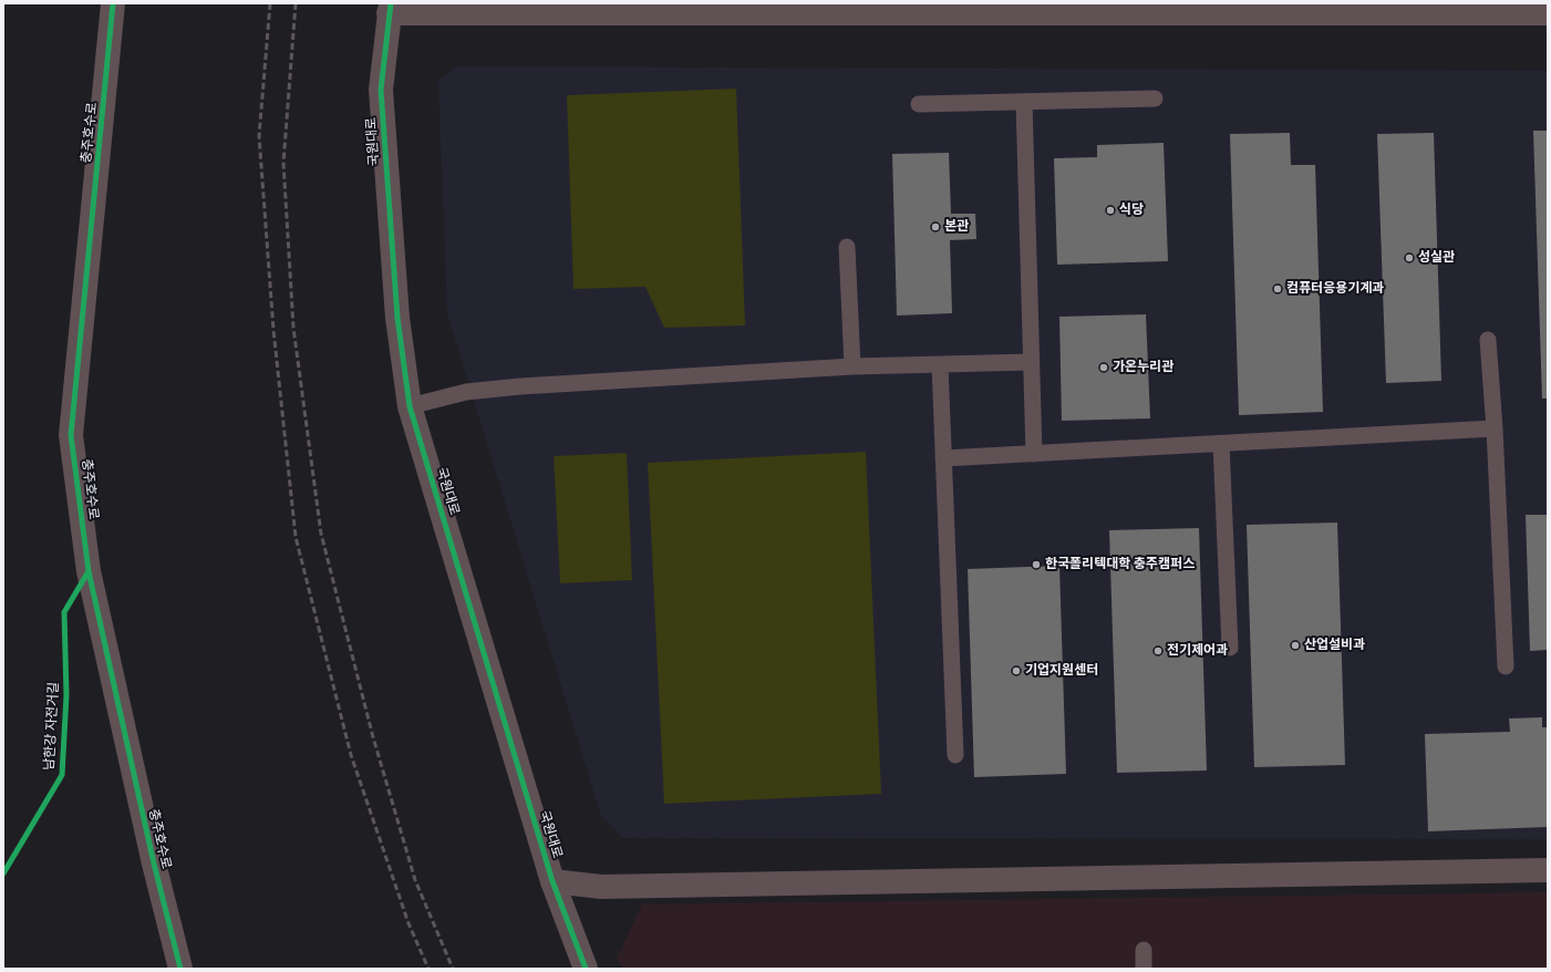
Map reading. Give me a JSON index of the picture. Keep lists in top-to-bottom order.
{
  "streets": {
    "street": ["충주호수로", "국원대로"],
    "cycle path": ["남한강 자전거길"]
  },
  "places": [
    "식당",
    "본관",
    "성실관",
    "컴퓨터응용기계과",
    "가온누리관",
    "한국폴리텍대학 충주캠퍼스",
    "산업설비과",
    "전기제어과",
    "기업지원센터"
  ]
}
